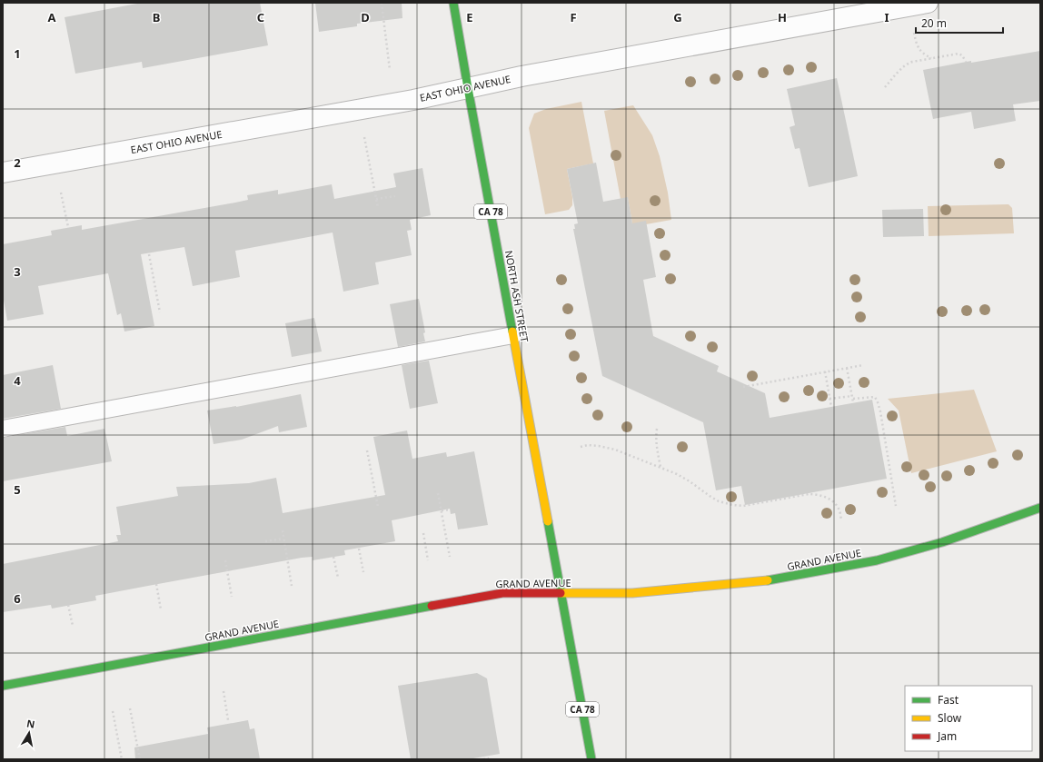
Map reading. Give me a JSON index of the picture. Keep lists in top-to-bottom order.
{
  "streets": {
    "main road": ["CA 78", "NORTH ASH STREET", "GRAND AVENUE"],
    "street": ["EAST OHIO AVENUE"]
  },
  "crossings": [
    ["EAST OHIO AVENUE", "NORTH ASH STREET"],
    ["CA 78", "NORTH ASH STREET"],
    ["CA 78", "GRAND AVENUE"],
    ["NORTH ASH STREET", "GRAND AVENUE"]
  ],
  "legend": ["Fast", "Slow", "Jam"],
  "scale_bar": "20 m",
  "north": "top",
  "grid": {
    "columns": [
      "A",
      "B",
      "C",
      "D",
      "E",
      "F",
      "G",
      "H",
      "I"
    ],
    "rows": [
      "1",
      "2",
      "3",
      "4",
      "5",
      "6"
    ]
  }
}
